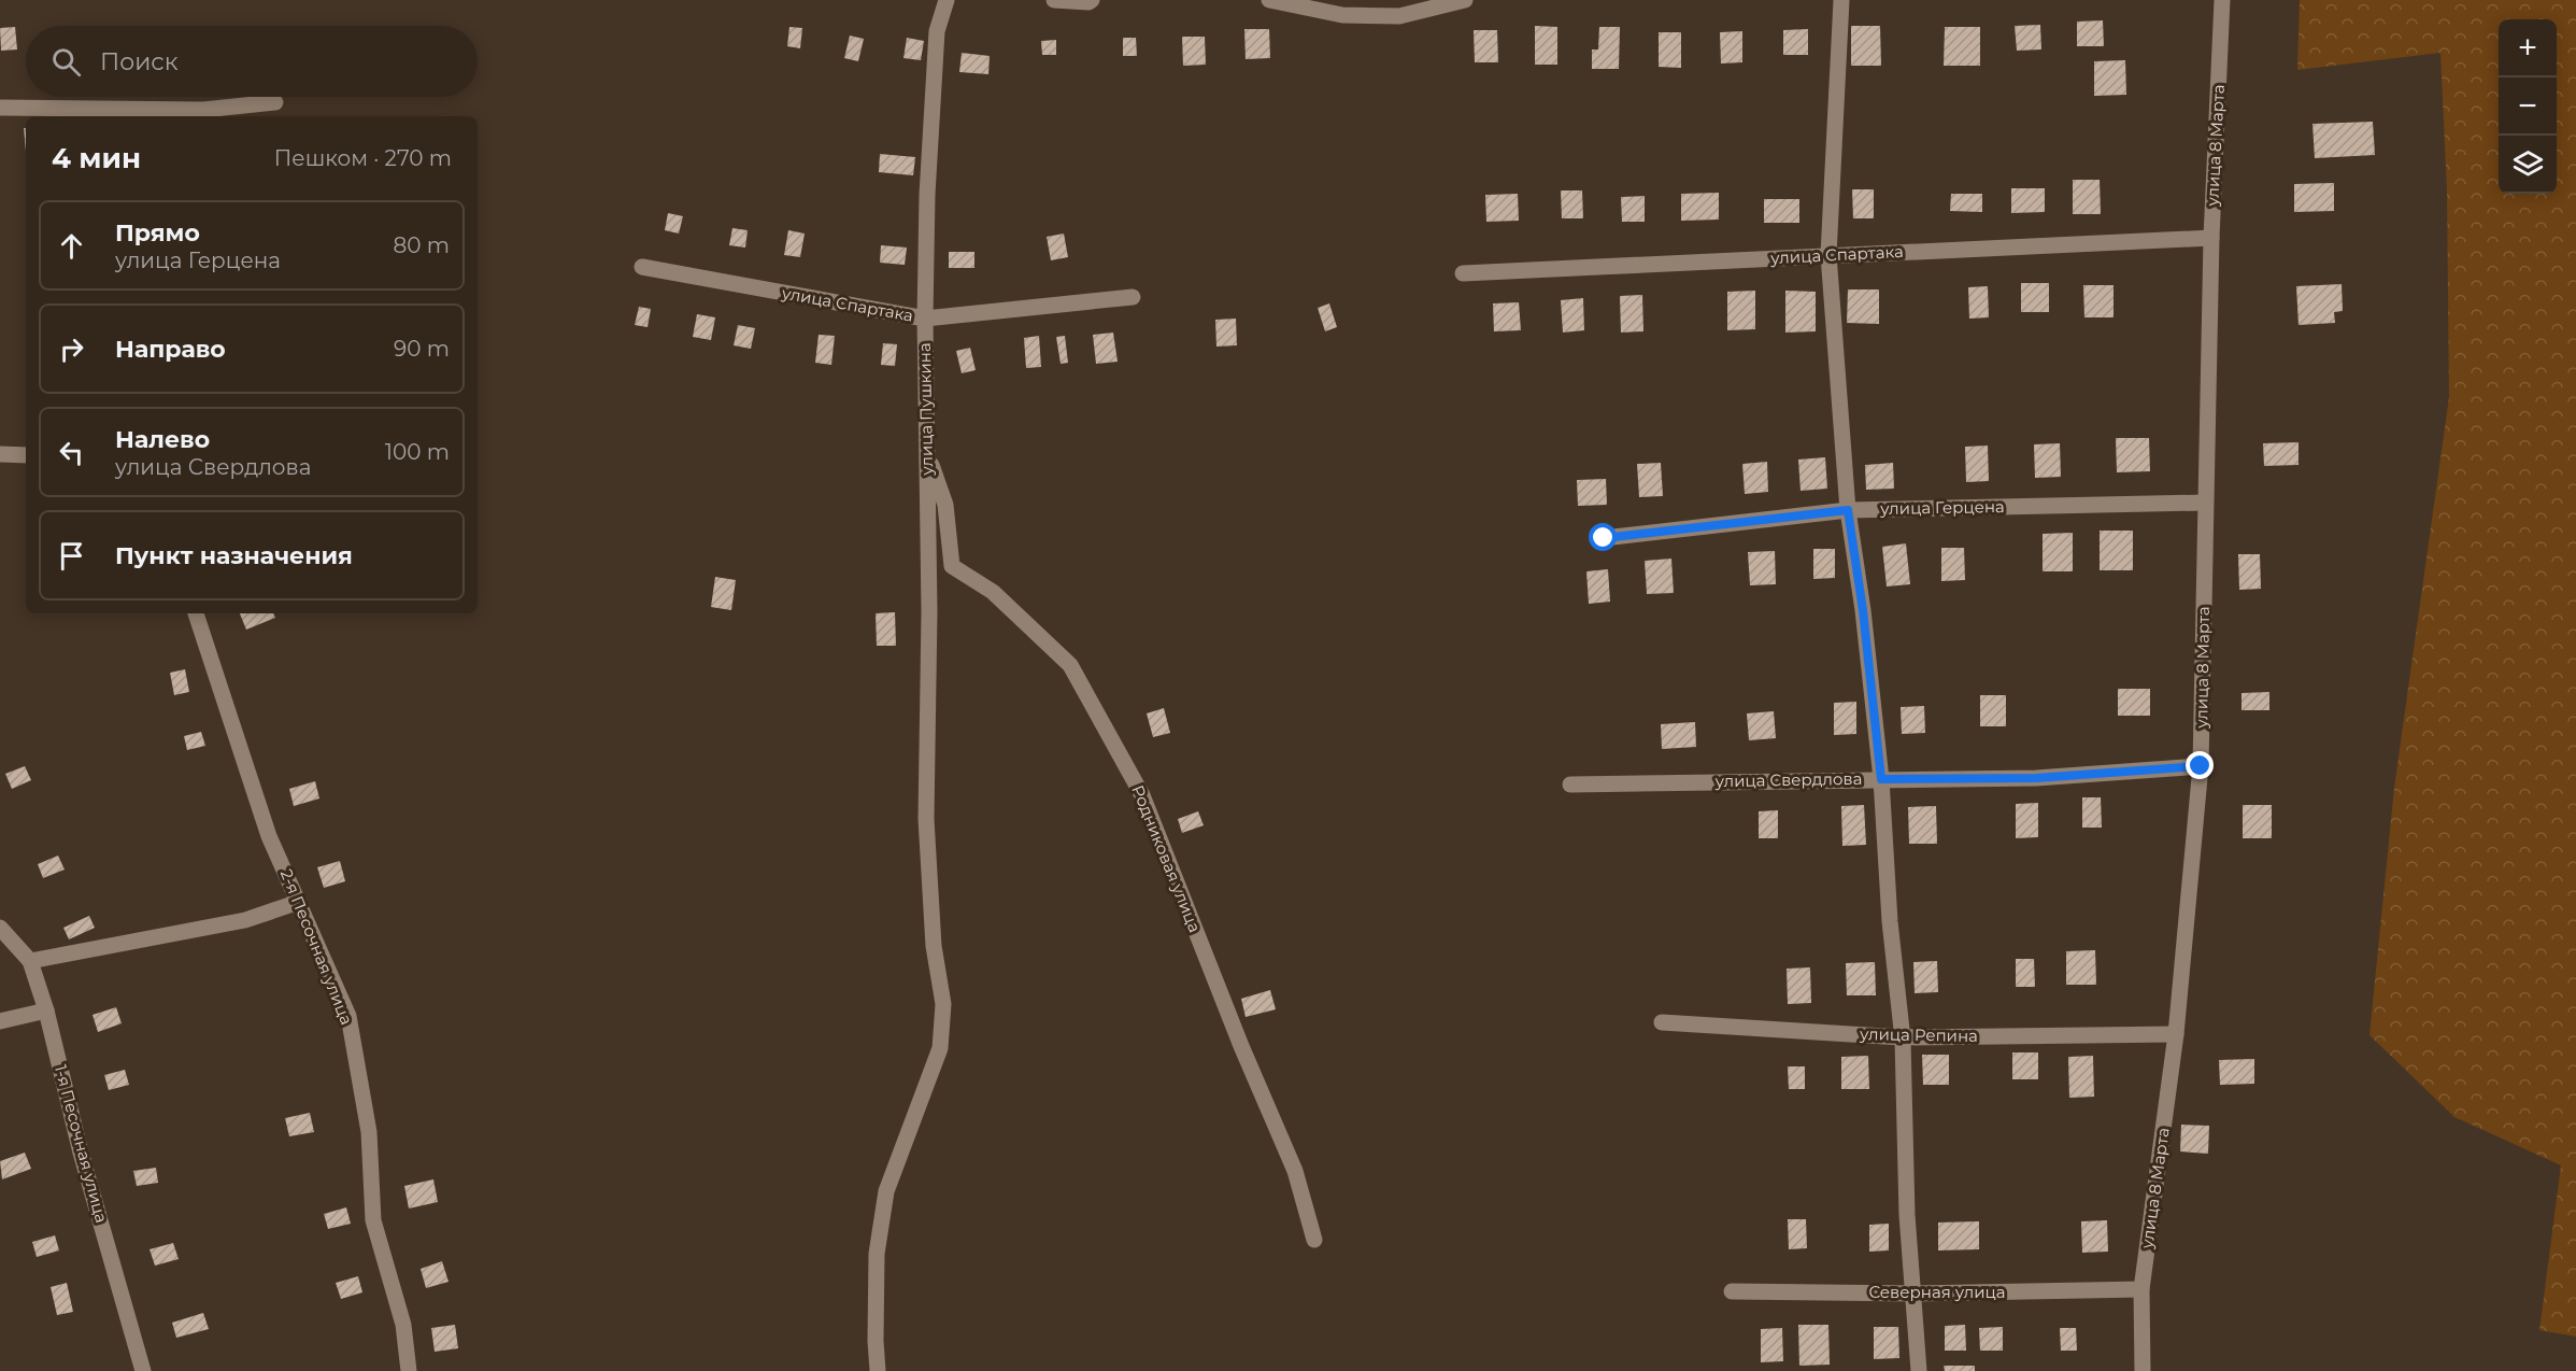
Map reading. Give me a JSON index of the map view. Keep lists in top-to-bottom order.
{
  "streets": {
    "street": [
      "улица 8 Марта",
      "улица Спартака",
      "улица Пушкина",
      "улица Герцена",
      "улица Свердлова",
      "Родниковая улица",
      "2-я Песочная улица",
      "улица Репина",
      "1-я Песочная улица",
      "Северная улица"
    ]
  },
  "crossings": [
    ["улица 8 Марта", "улица Спартака"],
    ["улица 8 Марта", "улица Герцена"],
    ["улица 8 Марта", "улица Свердлова"],
    ["улица 8 Марта", "улица Репина"],
    ["улица 8 Марта", "Северная улица"],
    ["улица Спартака", "улица Пушкина"],
    ["улица Пушкина", "Родниковая улица"]
  ],
  "page": {
    "map_buttons": ["+", "−"],
    "search": "Поиск",
    "heading": ["4 мин", "Пешком · 270 m"],
    "list": [
      ["Прямо", "улица Герцена", "80 m"],
      ["Направо", "90 m"],
      ["Налево", "улица Свердлова", "100 m"],
      "Пункт назначения"
    ]
  }
}
